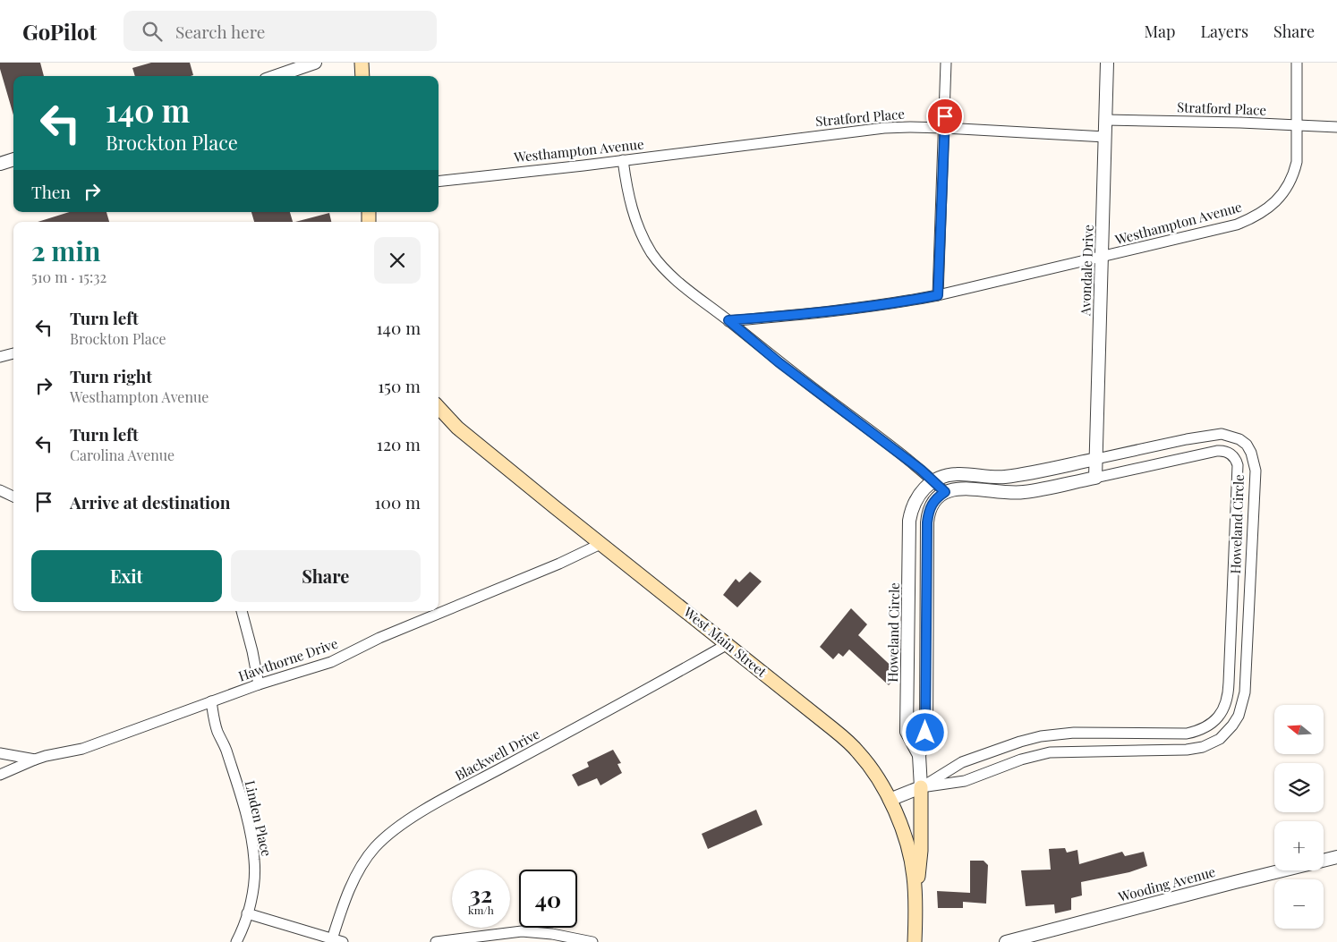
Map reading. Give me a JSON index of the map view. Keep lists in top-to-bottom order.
{
  "streets": {
    "main road": ["West Main Street"],
    "street": [
      "Stratford Place",
      "Westhampton Avenue",
      "Avondale Drive",
      "Howeland Circle",
      "Hawthorne Drive",
      "Blackwell Drive",
      "Linden Place",
      "Wooding Avenue"
    ]
  },
  "crossings": [
    ["Stratford Place", "Westhampton Avenue"],
    ["Stratford Place", "Avondale Drive"],
    ["Westhampton Avenue", "Avondale Drive"],
    ["Avondale Drive", "Howeland Circle"],
    ["Howeland Circle", "West Main Street"],
    ["West Main Street", "Hawthorne Drive"],
    ["West Main Street", "Blackwell Drive"],
    ["Hawthorne Drive", "Linden Place"]
  ],
  "north": "left",
  "page": {
    "header": "GoPilot",
    "search": "Search here",
    "nav": ["Map", "Layers", "Share"],
    "turn": ["140 m", "Brockton Place"],
    "then": "Then",
    "heading": ["2 min", "510 m · 15:32"],
    "list": [
      {
        "name": "Turn left",
        "note": "Brockton Place",
        "value": "140 m"
      },
      {
        "name": "Turn right",
        "note": "Westhampton Avenue",
        "value": "150 m"
      },
      {
        "name": "Turn left",
        "note": "Carolina Avenue",
        "value": "120 m"
      },
      {
        "name": "Arrive at destination",
        "value": "100 m"
      }
    ],
    "buttons": ["Exit", "Share"],
    "map_buttons": ["+", "−"],
    "speed": "32 km/h",
    "limit": "40"
  }
}
